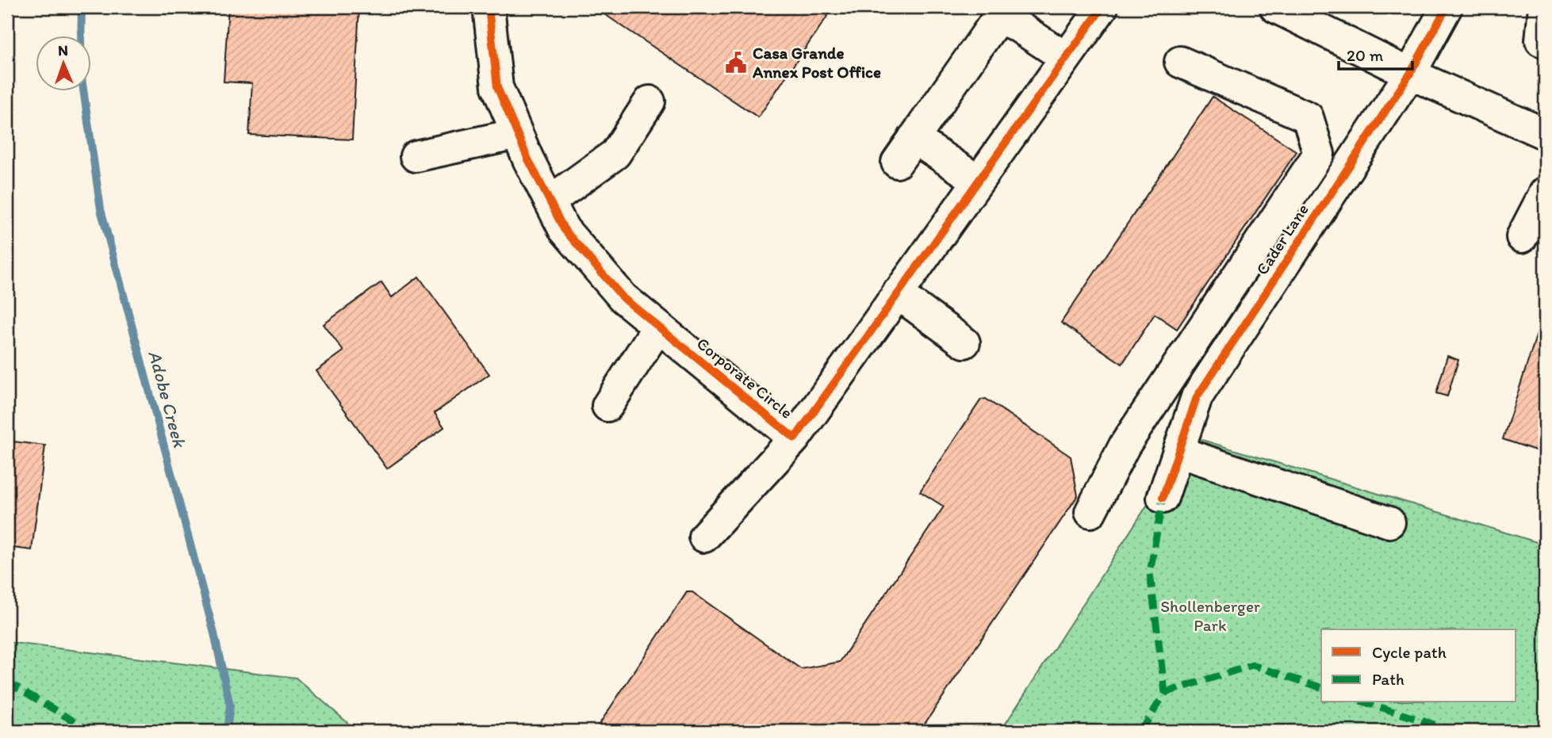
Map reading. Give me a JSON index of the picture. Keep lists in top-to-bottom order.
{
  "streets": {
    "street": ["Cader Lane", "Corporate Circle"]
  },
  "water": ["Adobe Creek"],
  "parks": ["Shollenberger Park"],
  "places": {
    "public building": ["Casa Grande Annex Post Office"]
  },
  "legend": ["Cycle path", "Path"],
  "scale_bar": "20 m",
  "north": "top"
}
